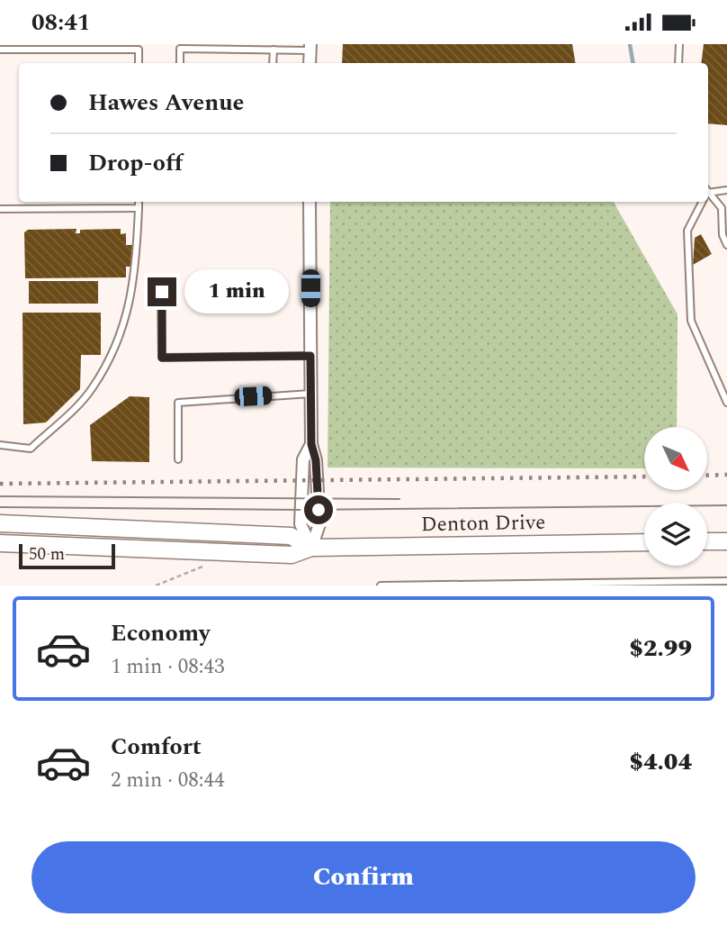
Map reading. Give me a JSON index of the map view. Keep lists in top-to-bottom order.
{
  "streets": {
    "main road": ["Denton Drive"]
  },
  "scale_bar": "50 m",
  "north": "bottom right",
  "page": {
    "status": "08:41",
    "banner": ["Hawes Avenue", "Drop-off"],
    "bubble": "1 min",
    "scale": "50 m",
    "list": [
      {
        "name": "Economy",
        "note": "1 min · 08:43",
        "value": "$2.99"
      },
      {
        "name": "Comfort",
        "note": "2 min · 08:44",
        "value": "$4.04"
      }
    ],
    "buttons": "Confirm"
  }
}
